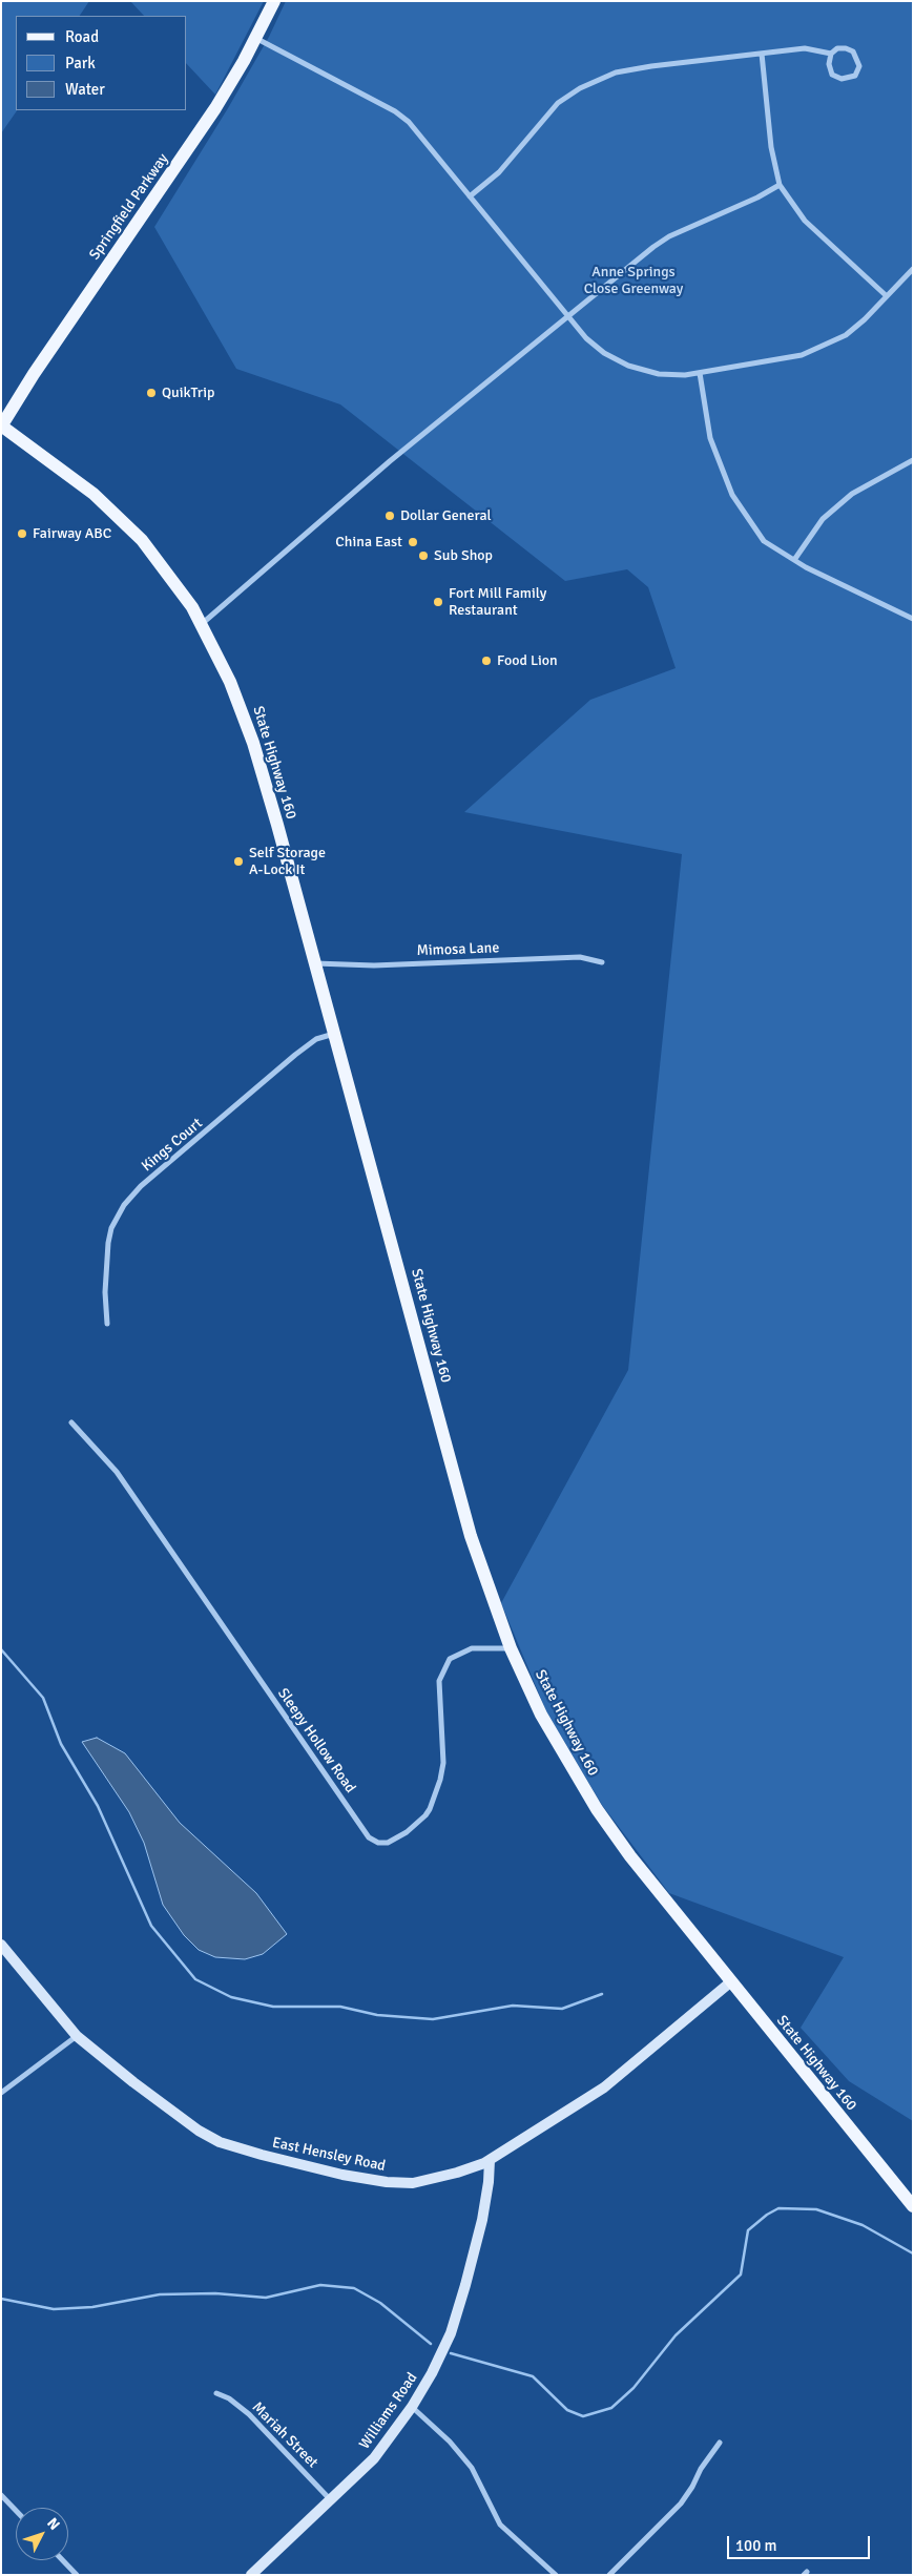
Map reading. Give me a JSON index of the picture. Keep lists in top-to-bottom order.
{
  "streets": {
    "main road": [
      "Springfield Parkway",
      "State Highway 160",
      "East Hensley Road",
      "Williams Road"
    ],
    "street": [
      "Mimosa Lane",
      "Kings Court",
      "Sleepy Hollow Road",
      "Mariah Street"
    ]
  },
  "crossings": [
    ["Springfield Parkway", "State Highway 160"],
    ["State Highway 160", "Mimosa Lane"],
    ["State Highway 160", "Kings Court"],
    ["State Highway 160", "Sleepy Hollow Road"],
    ["State Highway 160", "East Hensley Road"],
    ["East Hensley Road", "Williams Road"],
    ["Williams Road", "Mariah Street"]
  ],
  "parks": ["Anne Springs Close Greenway"],
  "places": [
    "QuikTrip",
    "Dollar General",
    "Fairway ABC",
    "China East",
    "Sub Shop",
    "Fort Mill Family Restaurant",
    "Food Lion",
    "Self Storage A-Lock It"
  ],
  "legend": ["Road", "Park", "Water"],
  "scale_bar": "100 m",
  "north": "top right"
}
